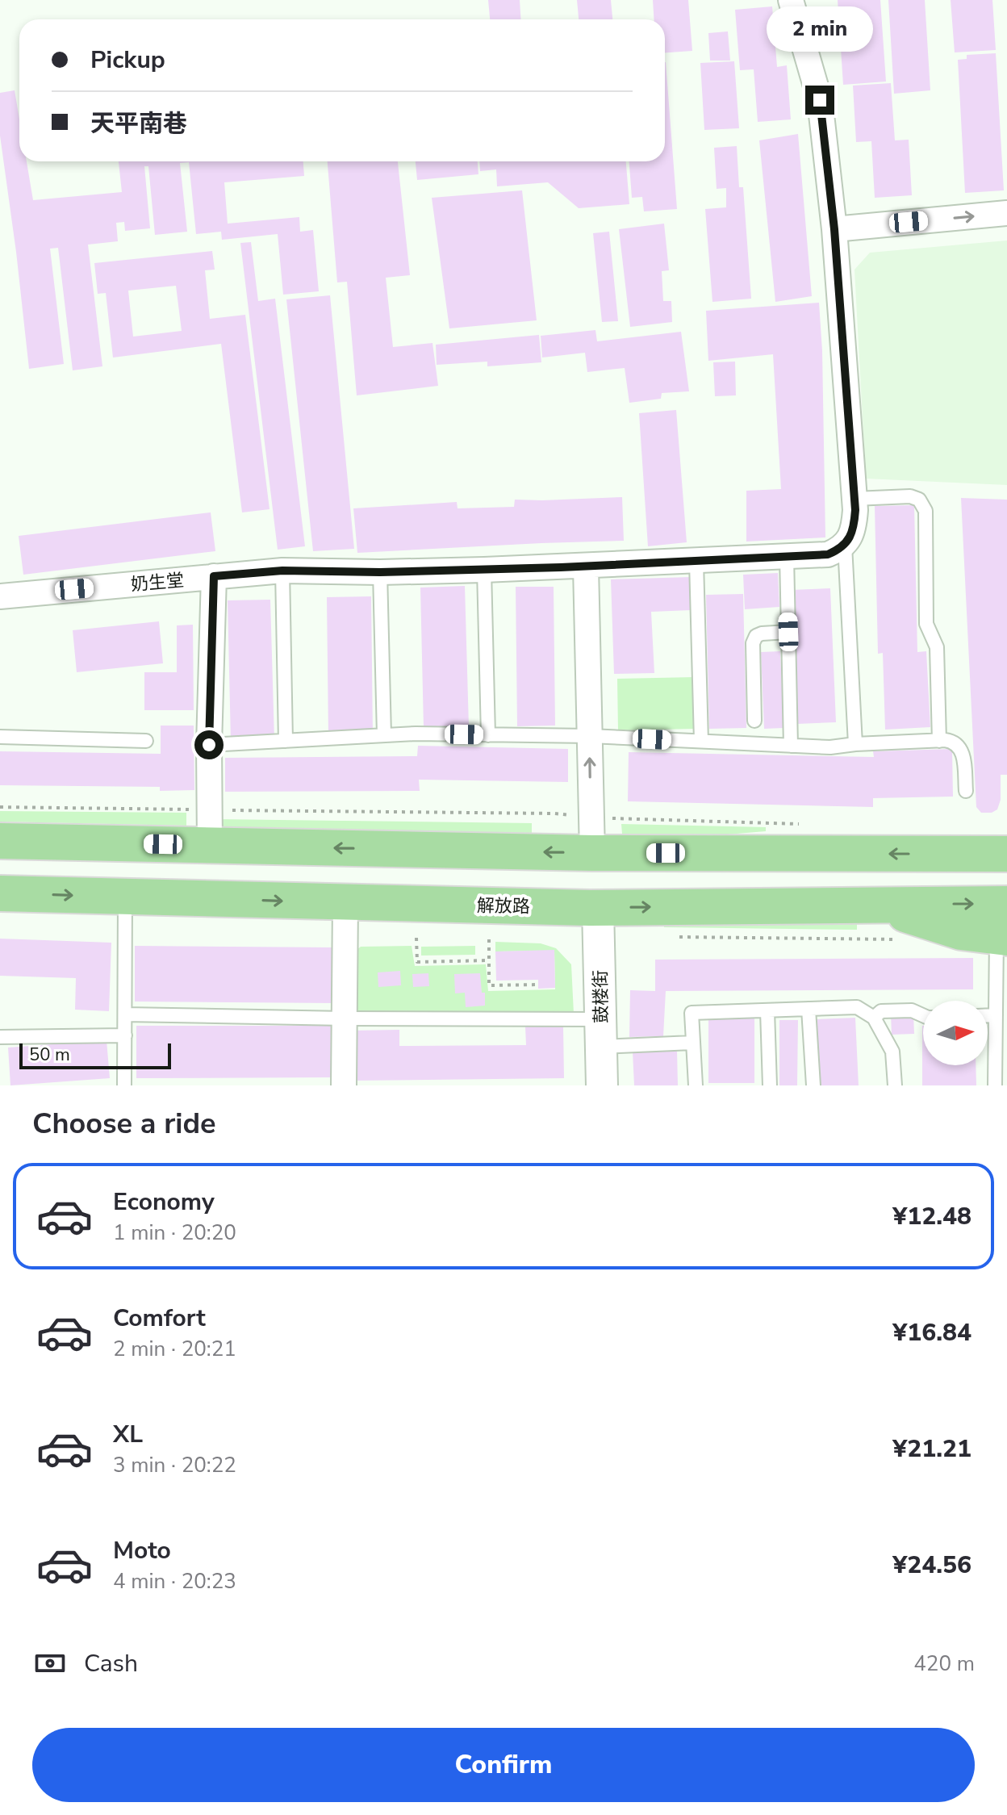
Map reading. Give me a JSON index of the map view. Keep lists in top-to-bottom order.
{
  "streets": {
    "main road": ["解放路"],
    "street": ["奶生堂", "鼓楼街"]
  },
  "crossings": [
    ["解放路", "鼓楼街"]
  ],
  "scale_bar": "50 m",
  "north": "right",
  "page": {
    "bubble": "2 min",
    "banner": ["Pickup", "天平南巷"],
    "scale": "50 m",
    "heading": "Choose a ride",
    "list": [
      {
        "name": "Economy",
        "note": "1 min · 20:20",
        "value": "¥12.48"
      },
      {
        "name": "Comfort",
        "note": "2 min · 20:21",
        "value": "¥16.84"
      },
      {
        "name": "XL",
        "note": "3 min · 20:22",
        "value": "¥21.21"
      },
      {
        "name": "Moto",
        "note": "4 min · 20:23",
        "value": "¥24.56"
      }
    ],
    "pay": ["Cash", "420 m"],
    "buttons": "Confirm"
  }
}
